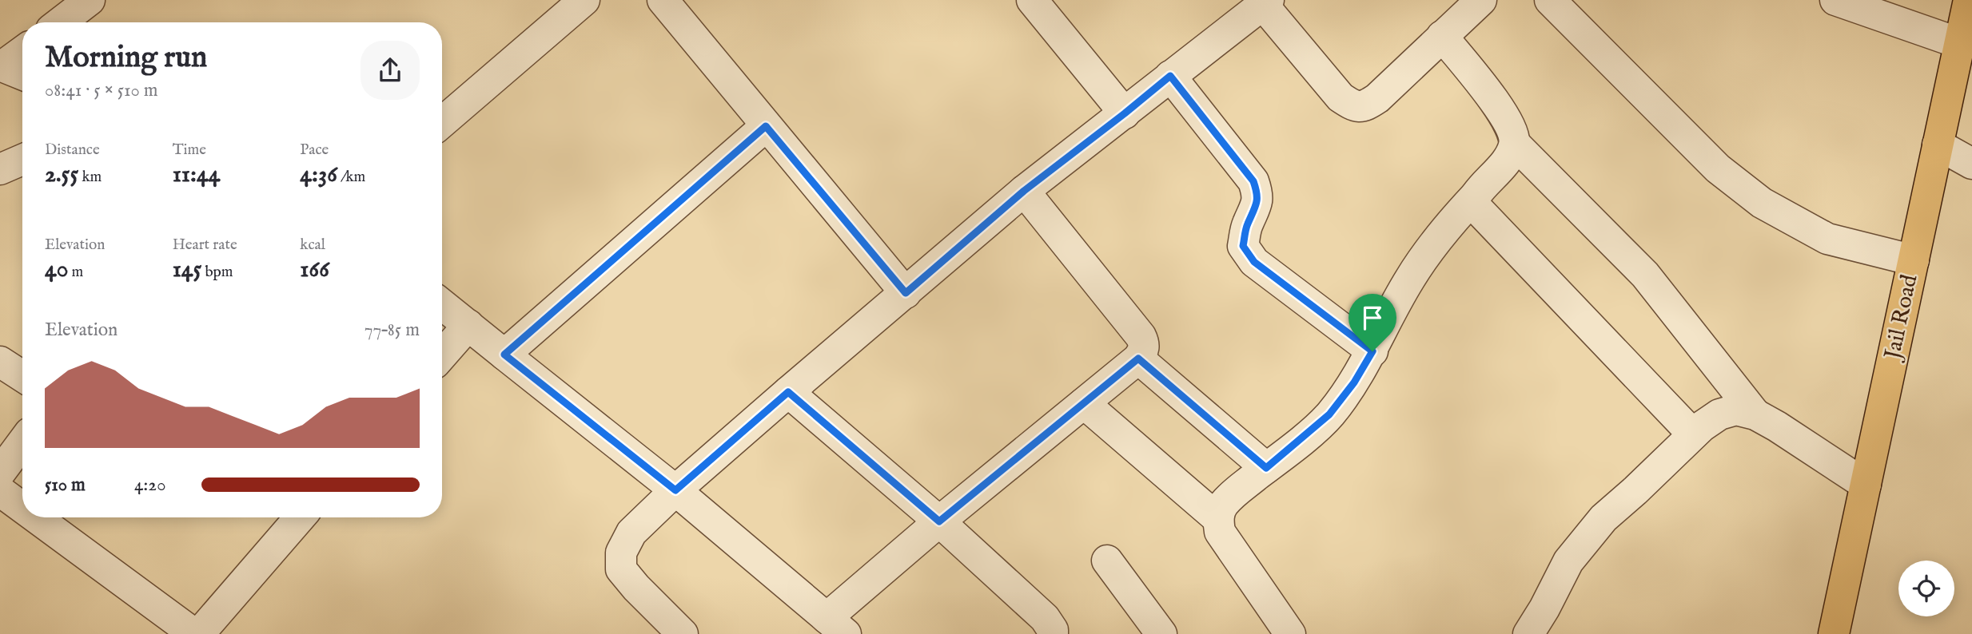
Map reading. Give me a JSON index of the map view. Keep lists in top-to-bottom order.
{
  "streets": {
    "main road": ["Jail Road"]
  },
  "page": {
    "heading": ["Morning run", "08:41 · 5 × 510 m"],
    "stats": [
      ["Distance", "2.55 km"],
      ["Time", "11:44"],
      ["Pace", "4:36 /km"],
      ["Elevation", "40 m"],
      ["Heart rate", "145 bpm"],
      ["kcal", "166"]
    ],
    "chart": ["Elevation", "77–85 m"],
    "list": [
      {
        "name": "510 m",
        "note": "4:20"
      }
    ]
  }
}
